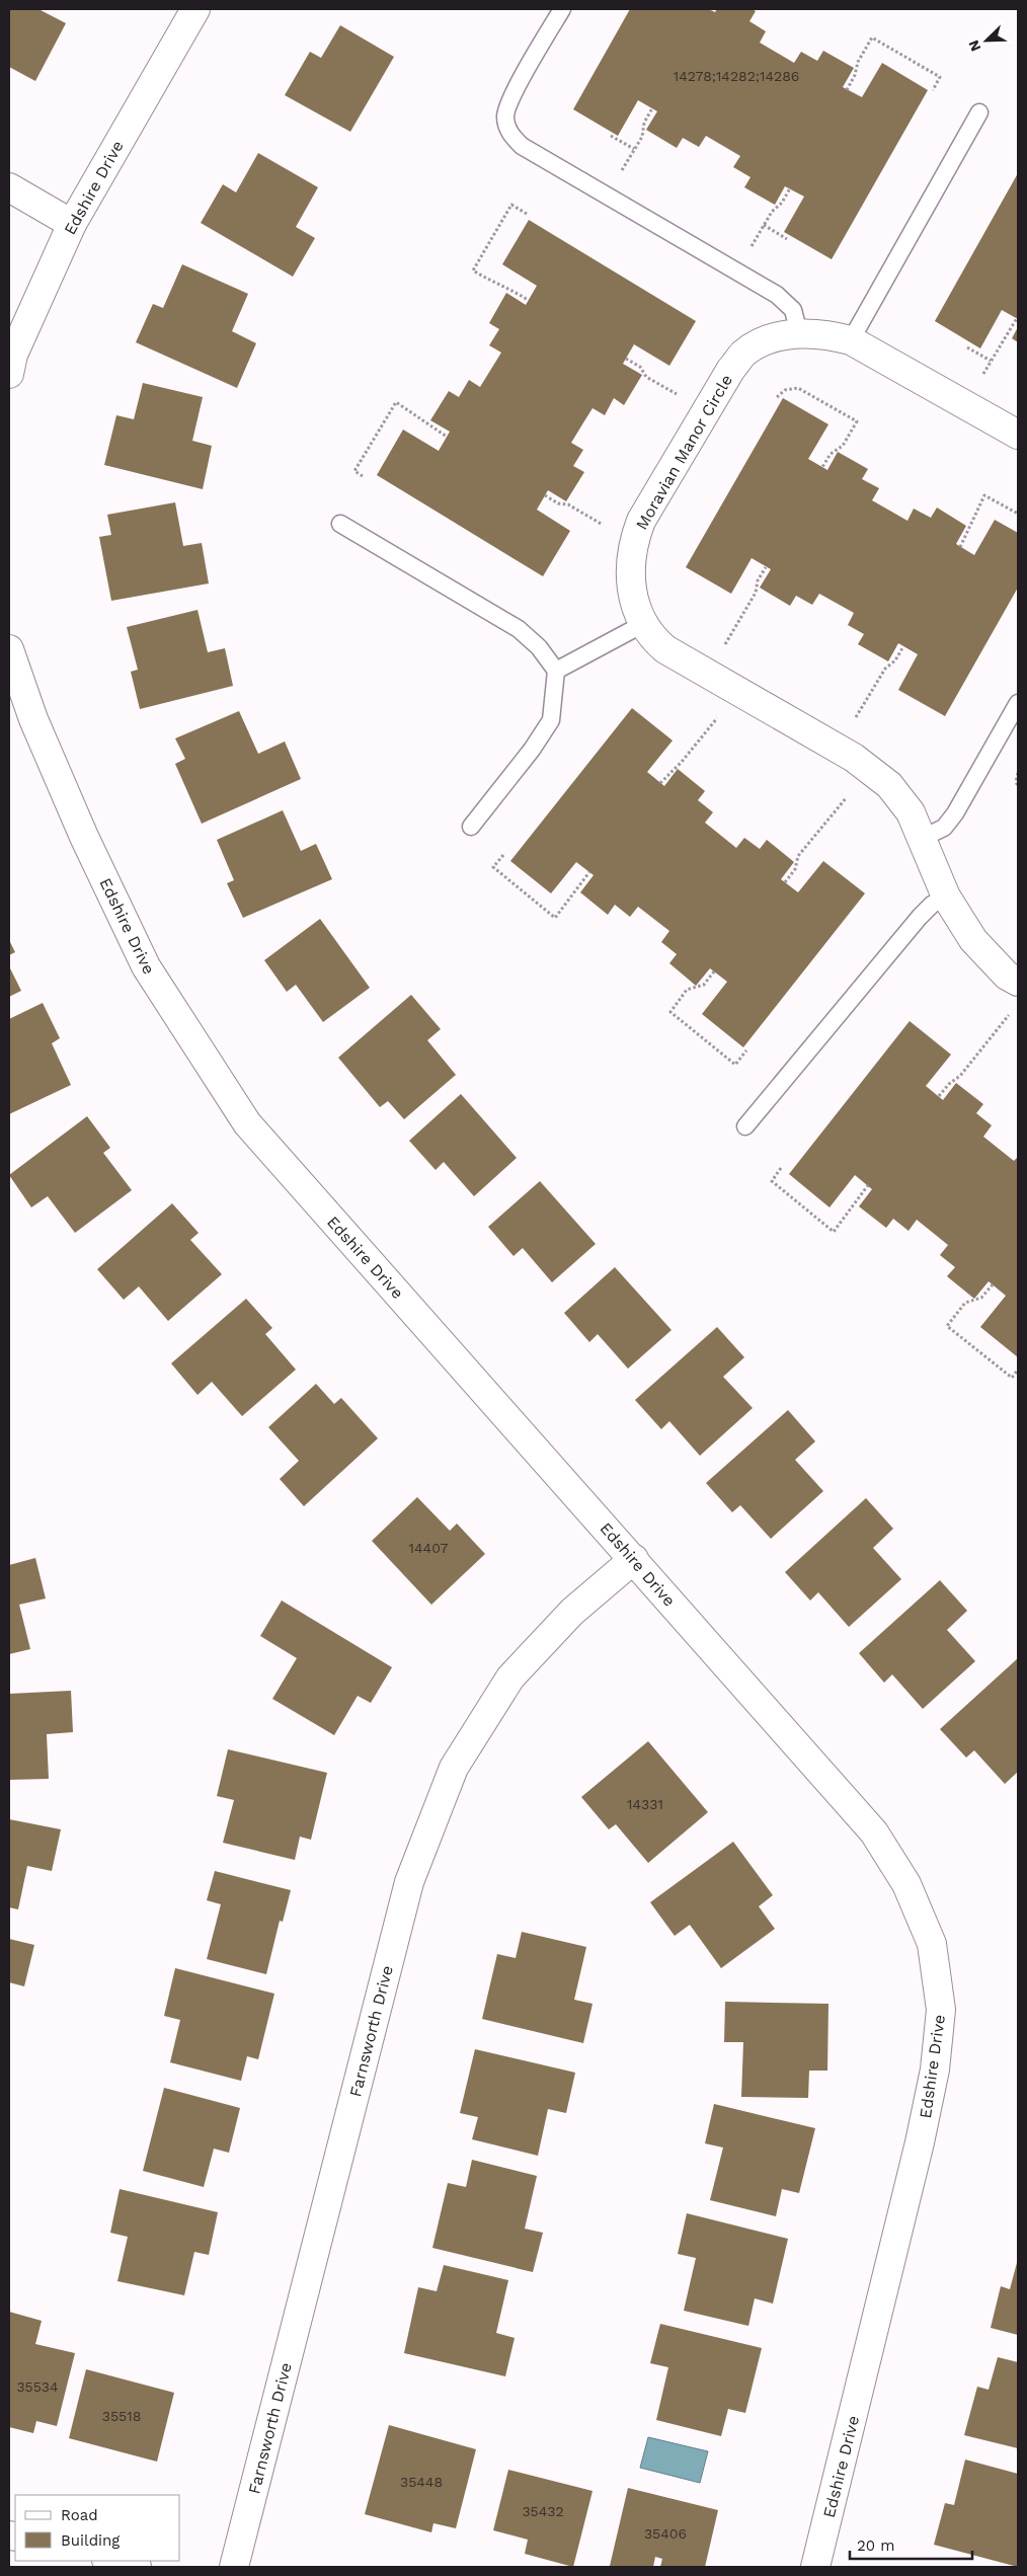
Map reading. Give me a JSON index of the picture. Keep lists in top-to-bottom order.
{
  "streets": {
    "street": ["Edshire Drive", "Moravian Manor Circle", "Farnsworth Drive"]
  },
  "crossings": [
    ["Edshire Drive", "Farnsworth Drive"]
  ],
  "house_numbers": [
    "14278;14282;14286",
    "14407",
    "14331",
    "35534",
    "35518",
    "35448",
    "35432",
    "35406"
  ],
  "legend": ["Road", "Building"],
  "scale_bar": "20 m",
  "north": "bottom left"
}
